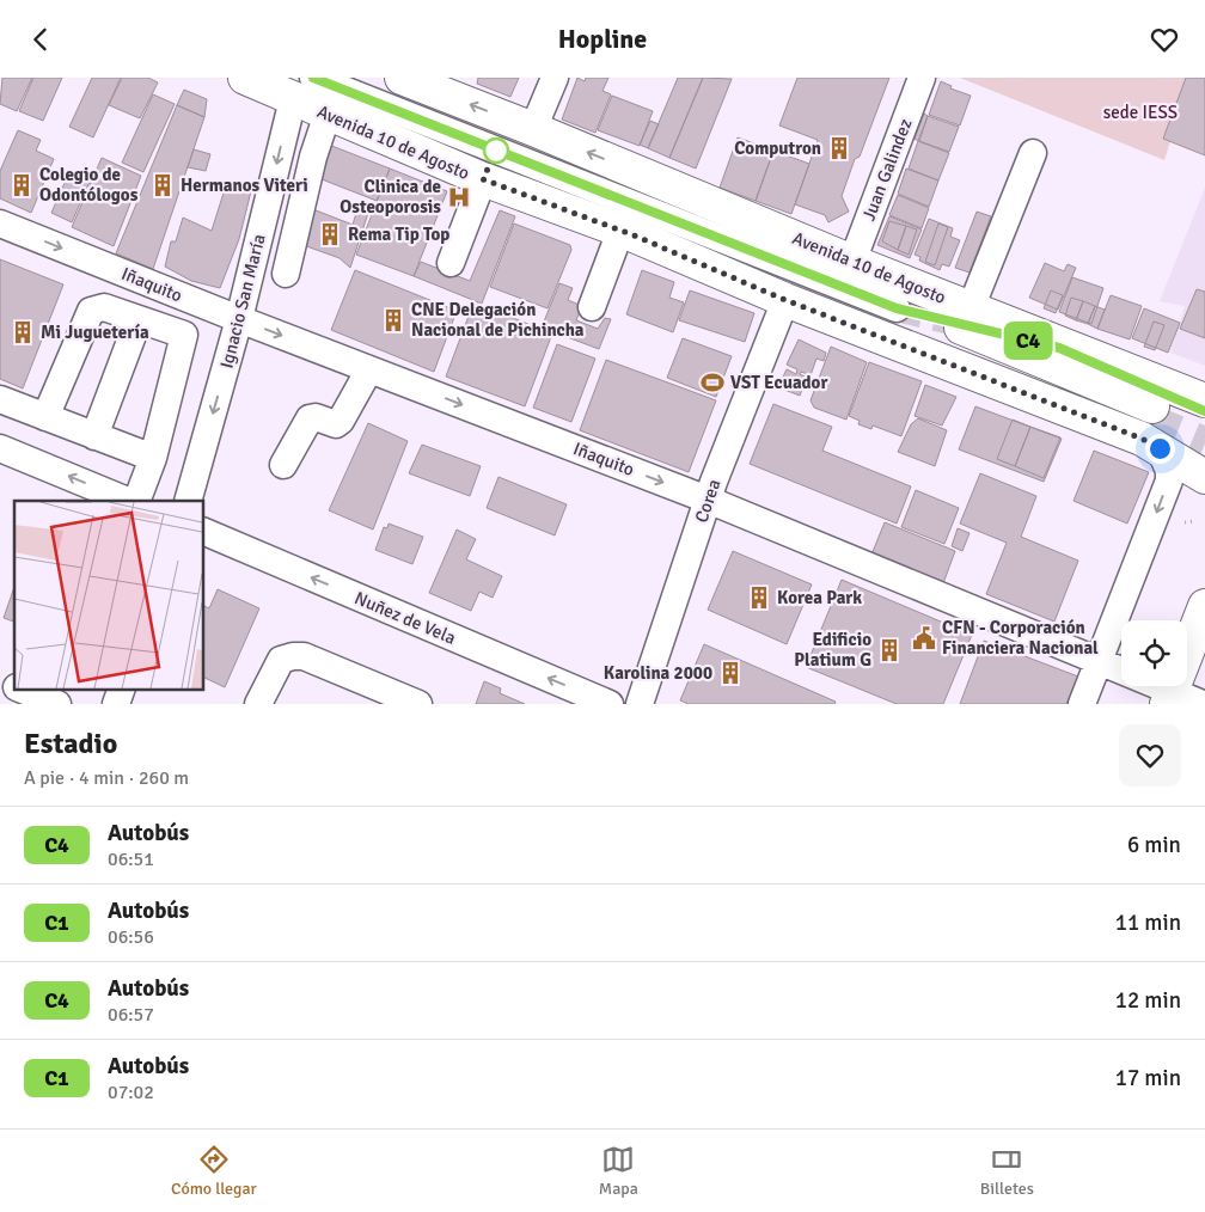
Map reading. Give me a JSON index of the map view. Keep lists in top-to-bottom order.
{
  "streets": {
    "main road": ["Avenida 10 de Agosto"],
    "street": [
      "Juan Galindez",
      "Iñaquito",
      "Ignacio San María",
      "Corea",
      "Nuñez de Vela"
    ]
  },
  "crossings": [
    ["Avenida 10 de Agosto", "Juan Galindez"],
    ["Avenida 10 de Agosto", "Ignacio San María"],
    ["Avenida 10 de Agosto", "Corea"],
    ["Iñaquito", "Ignacio San María"],
    ["Iñaquito", "Corea"]
  ],
  "one_way": ["Nuñez de Vela"],
  "parks": ["sede IESS"],
  "places": {
    "building": [
      "Computron",
      "Colegio de Odontólogos",
      "Hermanos Viteri",
      "Rema Tip Top",
      "CNE Delegación Nacional de Pichincha",
      "Mi Juguetería",
      "Korea Park",
      "Edificio Platium G",
      "Karolina 2000"
    ],
    "hospital": ["Clinica de Osteoporosis"],
    "sports": ["VST Ecuador"],
    "public building": ["CFN - Corporación Financiera Nacional"]
  },
  "lines": ["bus line C4"],
  "page": {
    "header": "Hopline",
    "on_map": "C4",
    "heading": ["Estadio", "A pie · 4 min · 260 m"],
    "list": [
      {
        "mark": "C4",
        "name": "Autobús",
        "note": "06:51",
        "value": "6 min"
      },
      {
        "mark": "C1",
        "name": "Autobús",
        "note": "06:56",
        "value": "11 min"
      },
      {
        "mark": "C4",
        "name": "Autobús",
        "note": "06:57",
        "value": "12 min"
      },
      {
        "mark": "C1",
        "name": "Autobús",
        "note": "07:02",
        "value": "17 min"
      }
    ],
    "tabs": ["Cómo llegar", "Mapa", "Billetes"]
  }
}
